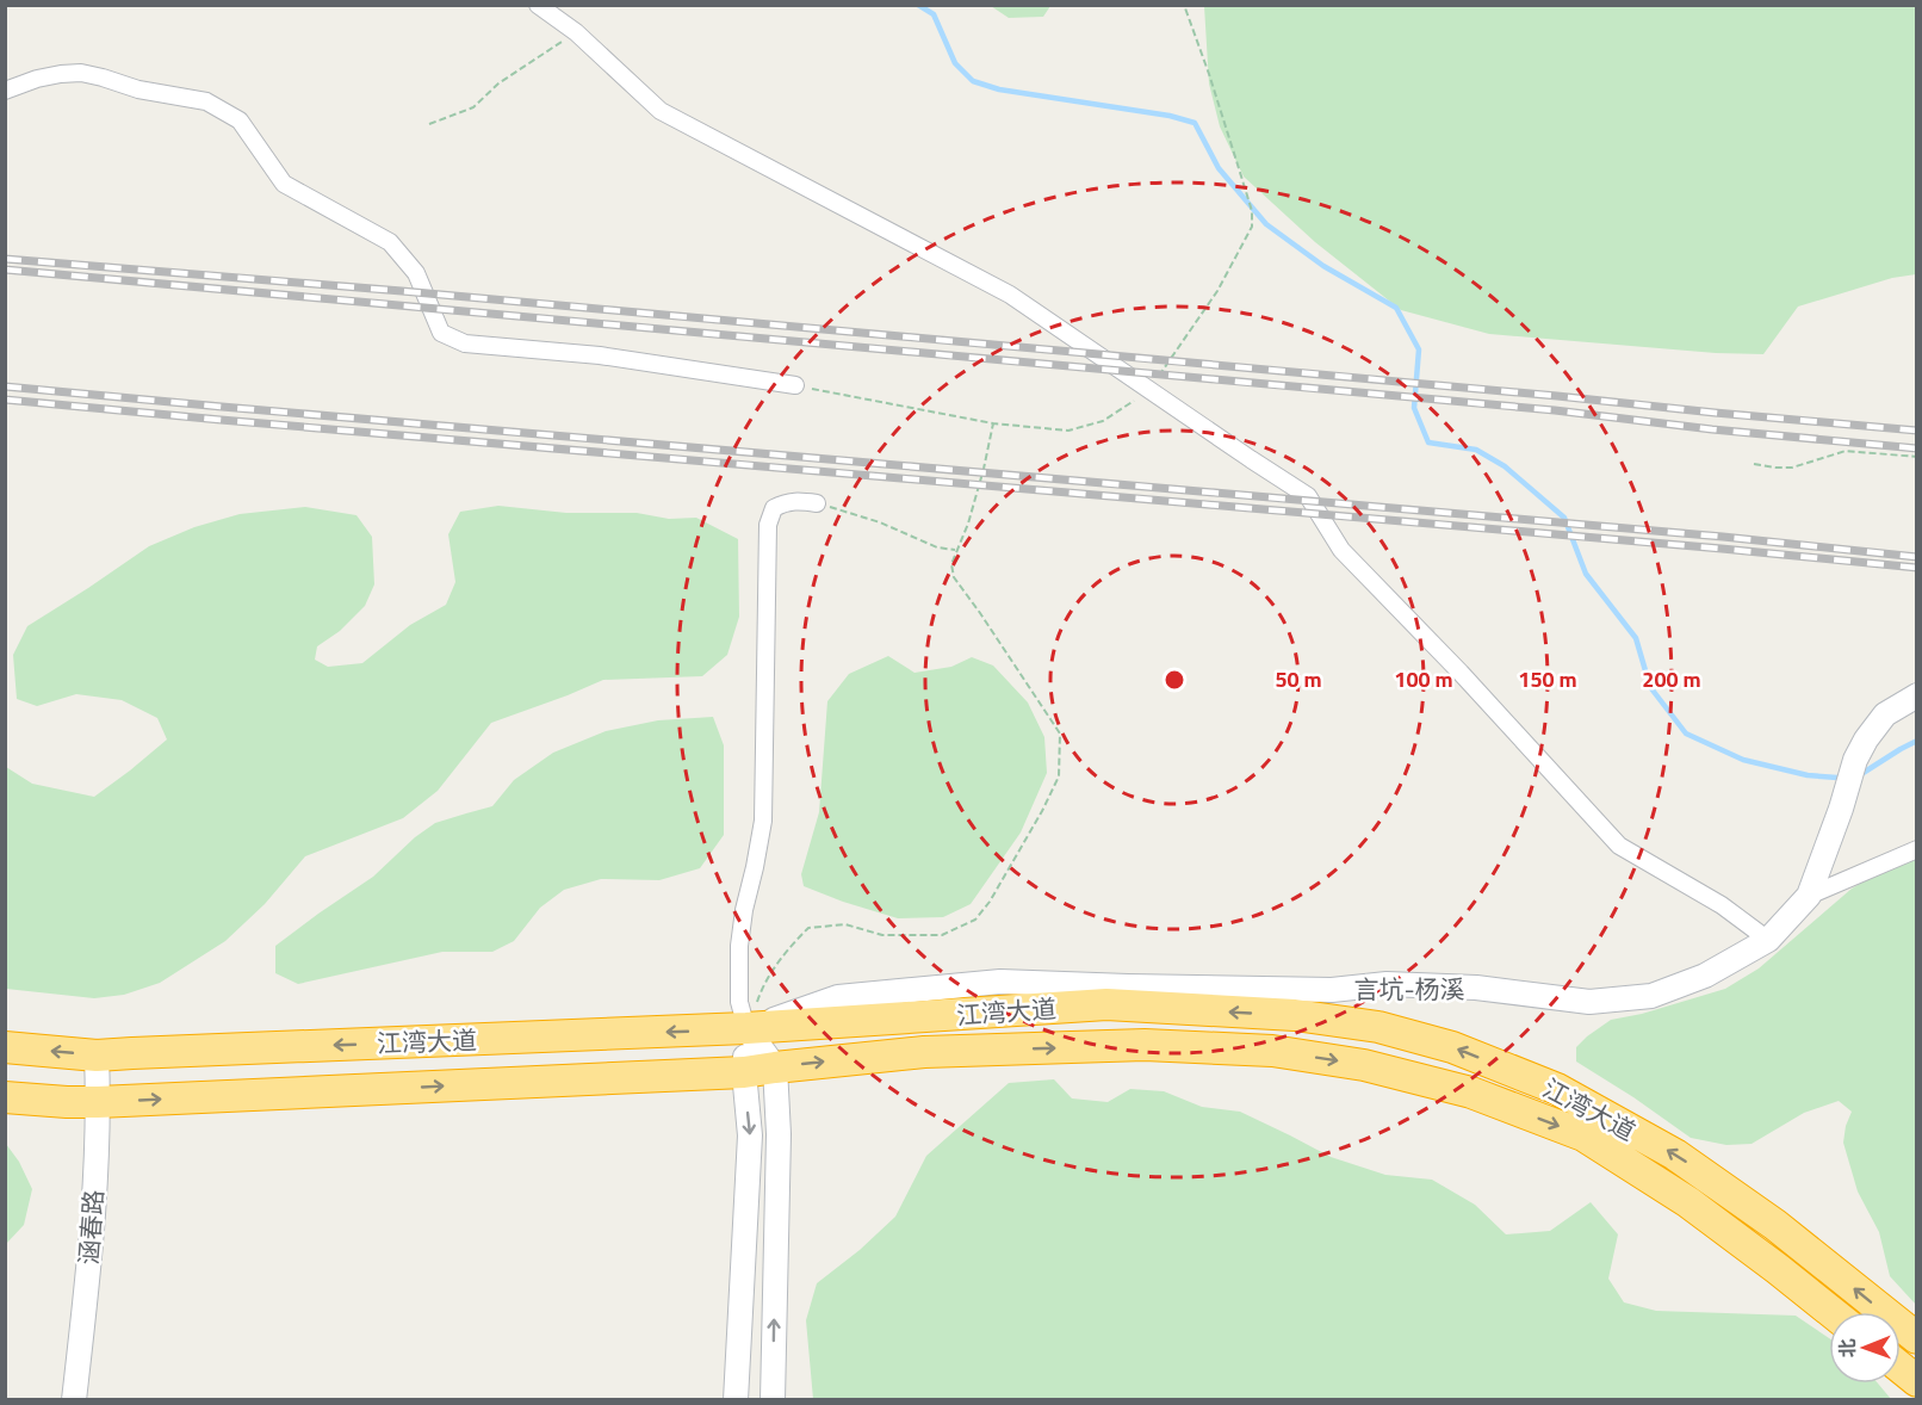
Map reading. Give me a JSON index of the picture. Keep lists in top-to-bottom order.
{
  "streets": {
    "highway": ["江湾大道"],
    "main road": ["言坑-杨溪", "涵春路"]
  },
  "crossings": [
    ["言坑-杨溪", "江湾大道"],
    ["江湾大道", "涵春路"]
  ],
  "north": "left",
  "rings": [
    "50 m",
    "100 m",
    "150 m",
    "200 m"
  ]
}
